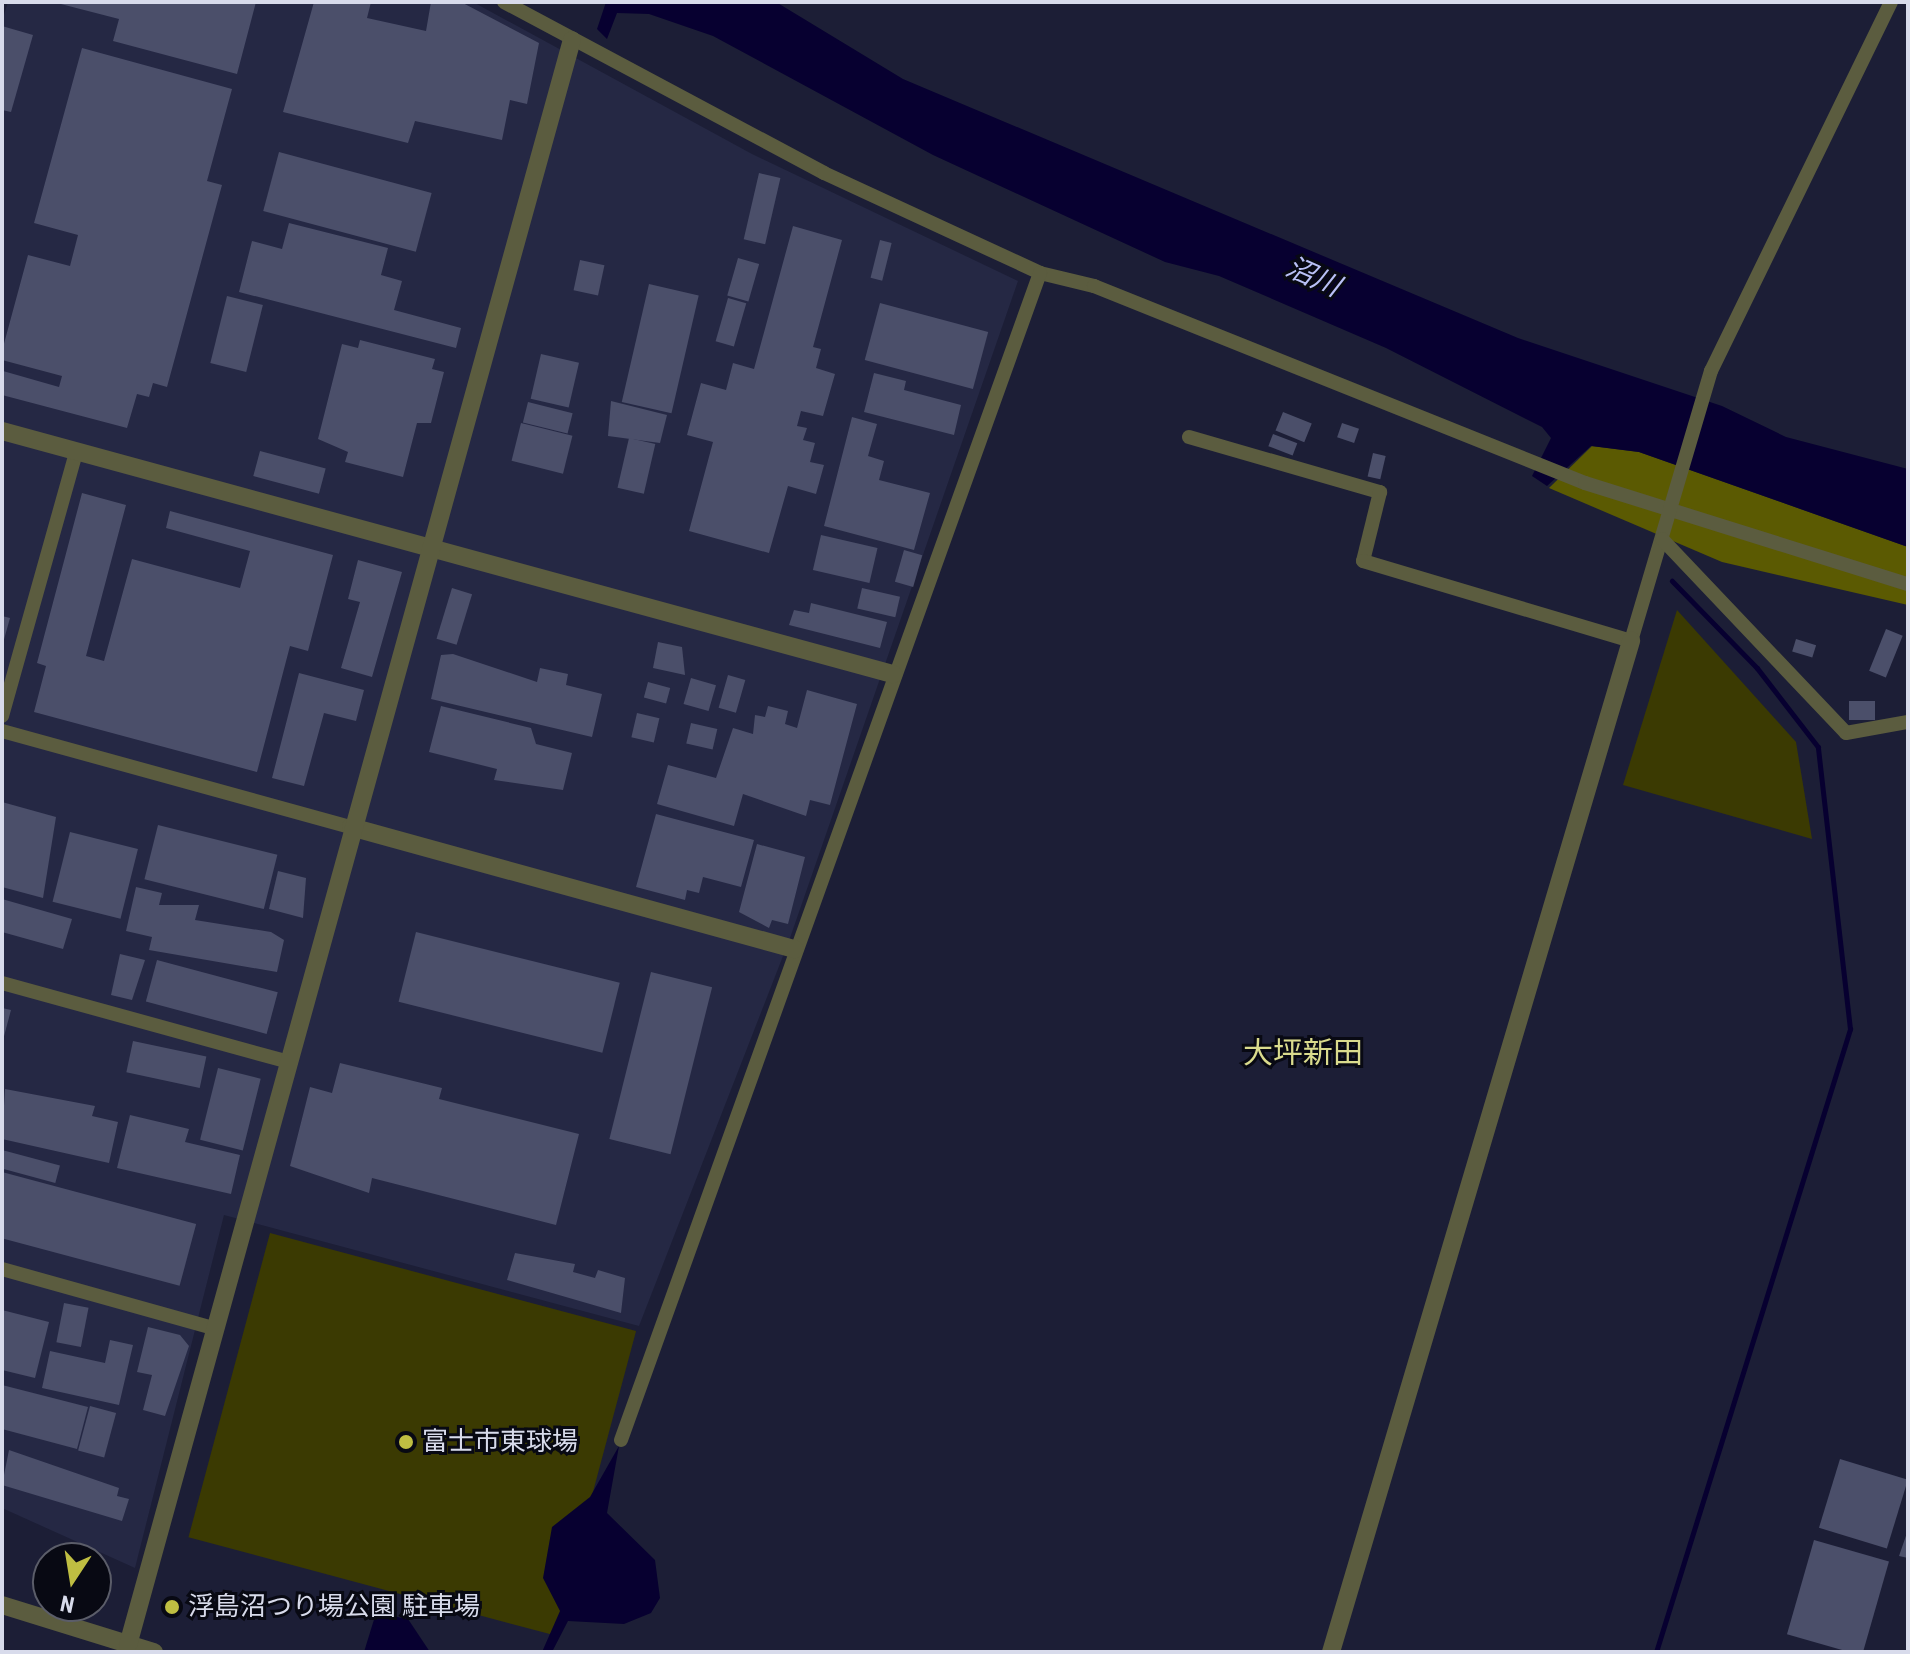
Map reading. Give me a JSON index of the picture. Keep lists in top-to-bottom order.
{
  "districts": ["大坪新田"],
  "water": ["沼川"],
  "places": ["富士市東球場", "浮島沼つり場公園 駐車場"],
  "north": "bottom"
}
